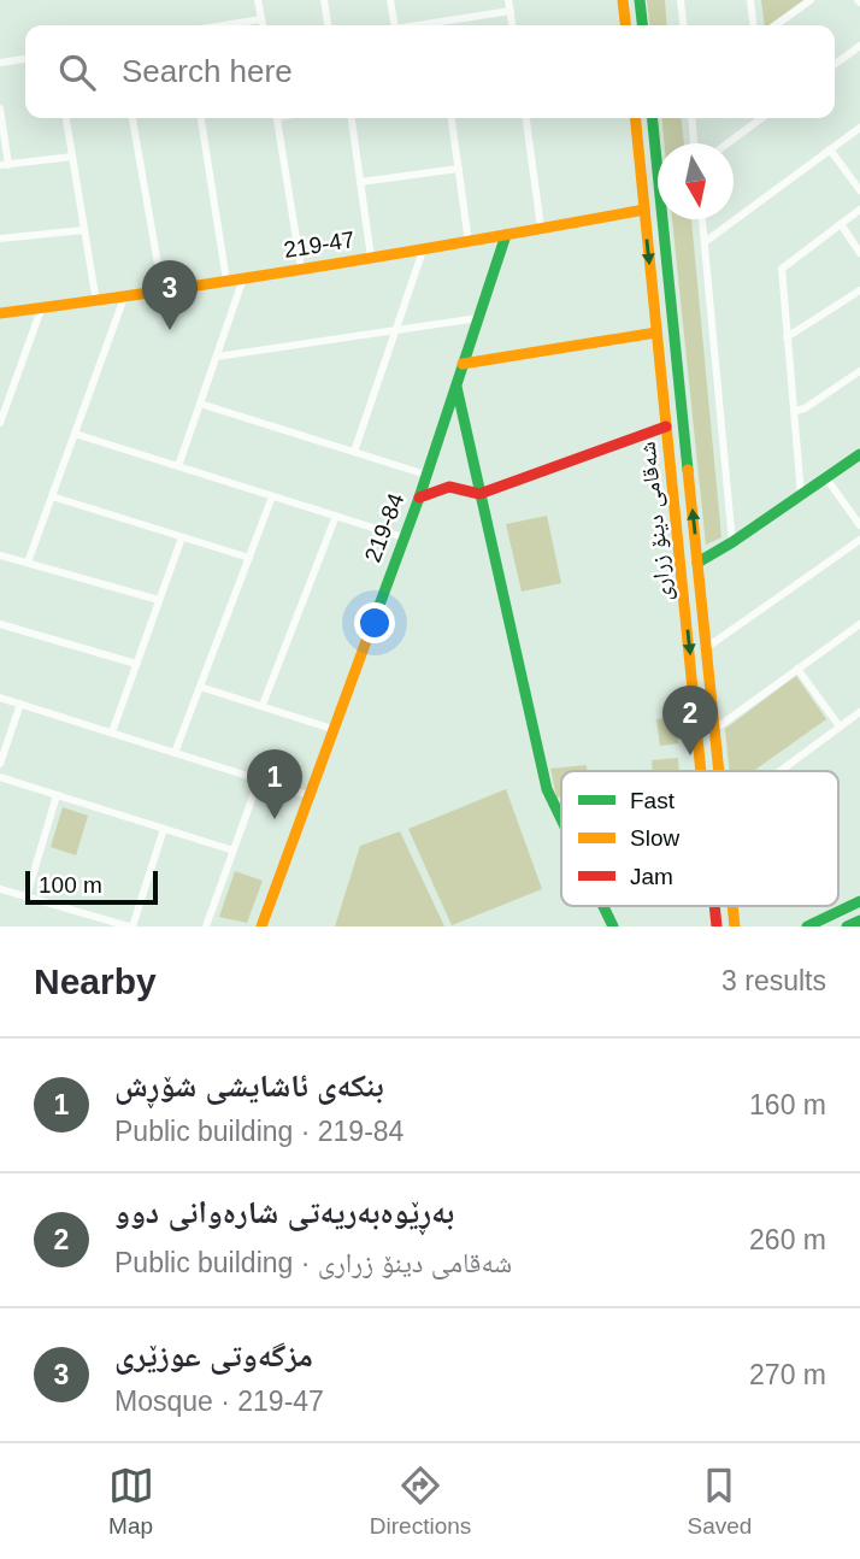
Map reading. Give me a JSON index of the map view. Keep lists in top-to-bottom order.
{
  "streets": {
    "street": ["219-47", "شەقامی دینۆ زراری", "219-84"]
  },
  "crossings": [
    ["219-47", "شەقامی دینۆ زراری"],
    ["219-47", "219-84"]
  ],
  "legend": ["Fast", "Slow", "Jam"],
  "scale_bar": "100 m",
  "north": "bottom",
  "page": {
    "search": "Search here",
    "pins": ["3", "2", "1"],
    "scale": "100 m",
    "heading": ["Nearby", "3 results"],
    "list": [
      {
        "mark": "1",
        "name": "بنکەی ئاشایشی شۆڕش",
        "note": "Public building · 219-84",
        "value": "160 m"
      },
      {
        "mark": "2",
        "name": "بەڕێوەبەریەتی شارەوانی دوو",
        "note": "Public building · شەقامی دینۆ زراری",
        "value": "260 m"
      },
      {
        "mark": "3",
        "name": "مزگه‌وتی عوزێری",
        "note": "Mosque · 219-47",
        "value": "270 m"
      }
    ],
    "nav": ["Map", "Directions", "Saved"]
  }
}
